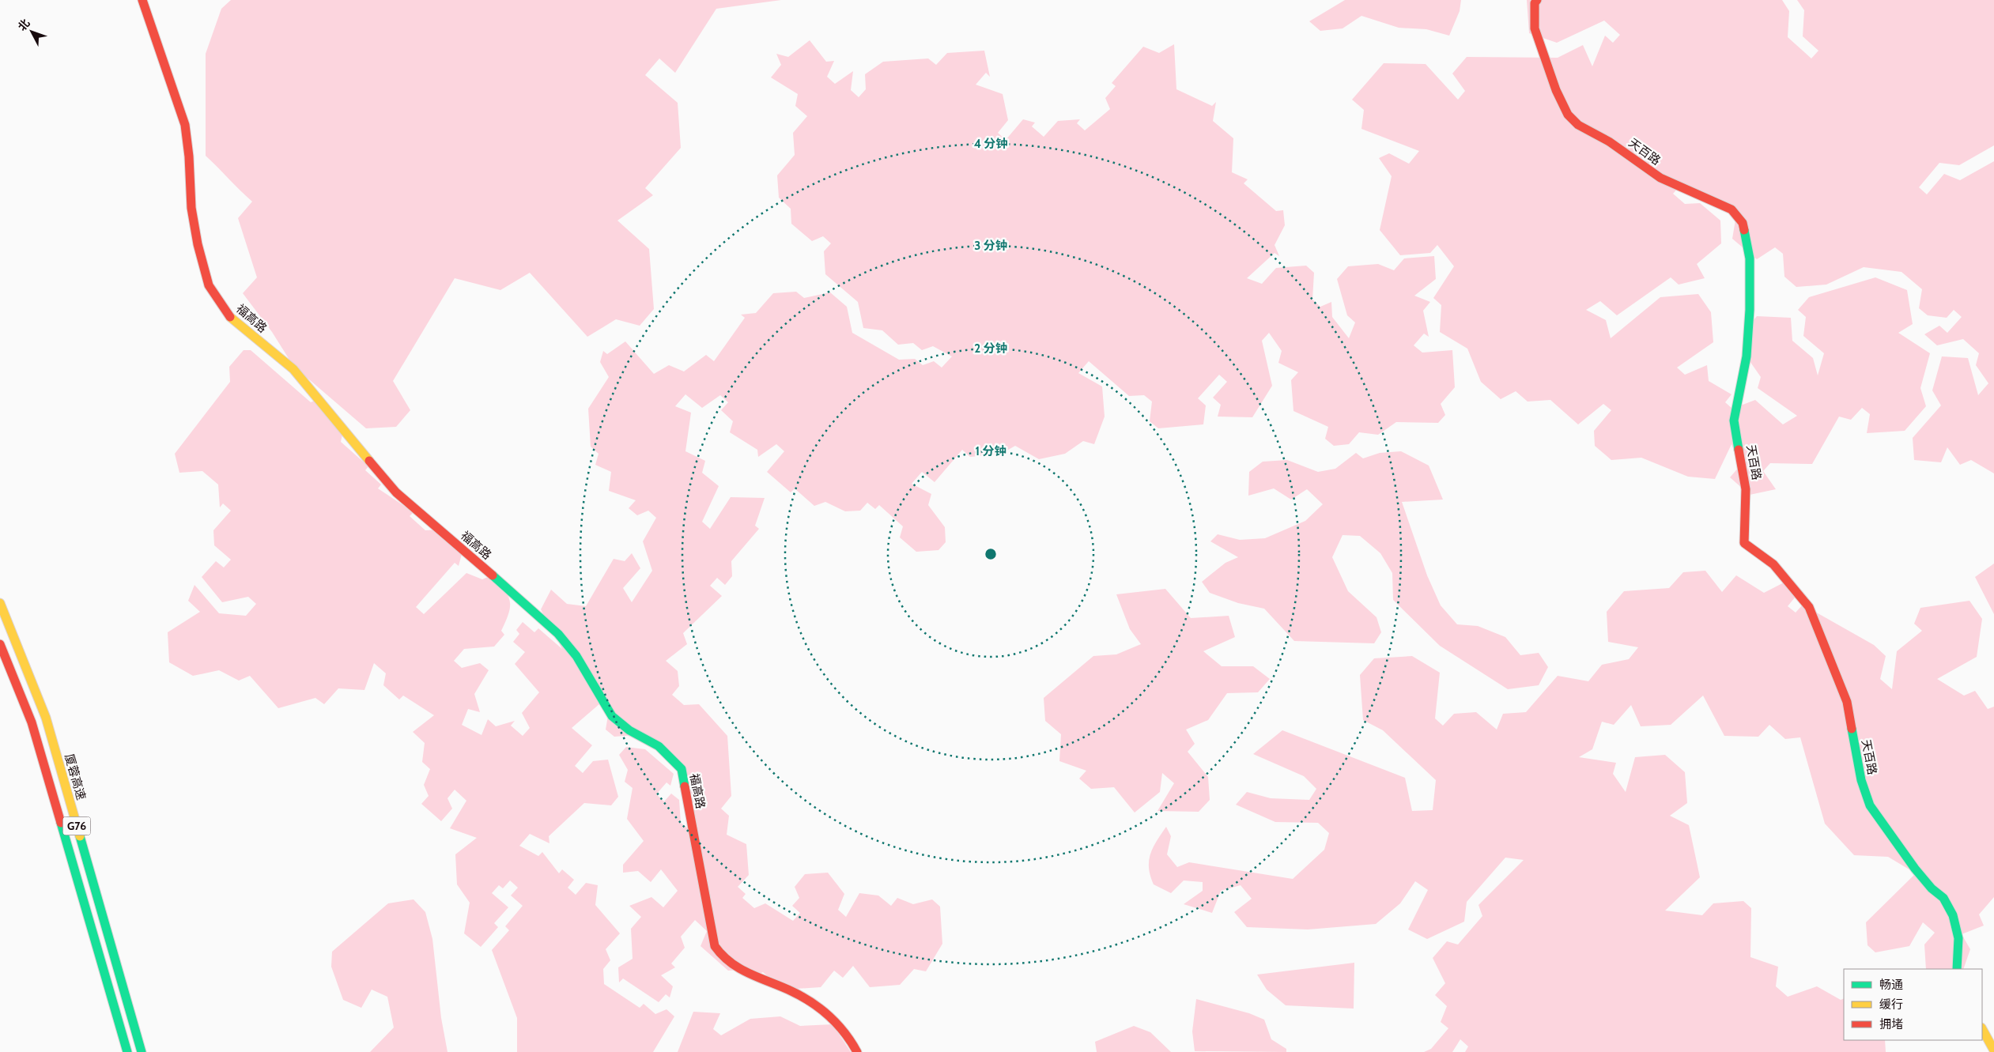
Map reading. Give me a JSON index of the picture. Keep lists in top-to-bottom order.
{
  "streets": {
    "main road": [
      "天百路",
      "福高路",
      "厦蓉高速",
      "G76"
    ]
  },
  "legend": ["畅通", "缓行", "拥堵"],
  "north": "top left",
  "rings": [
    "4 分钟",
    "3 分钟",
    "2 分钟",
    "1 分钟"
  ]
}
